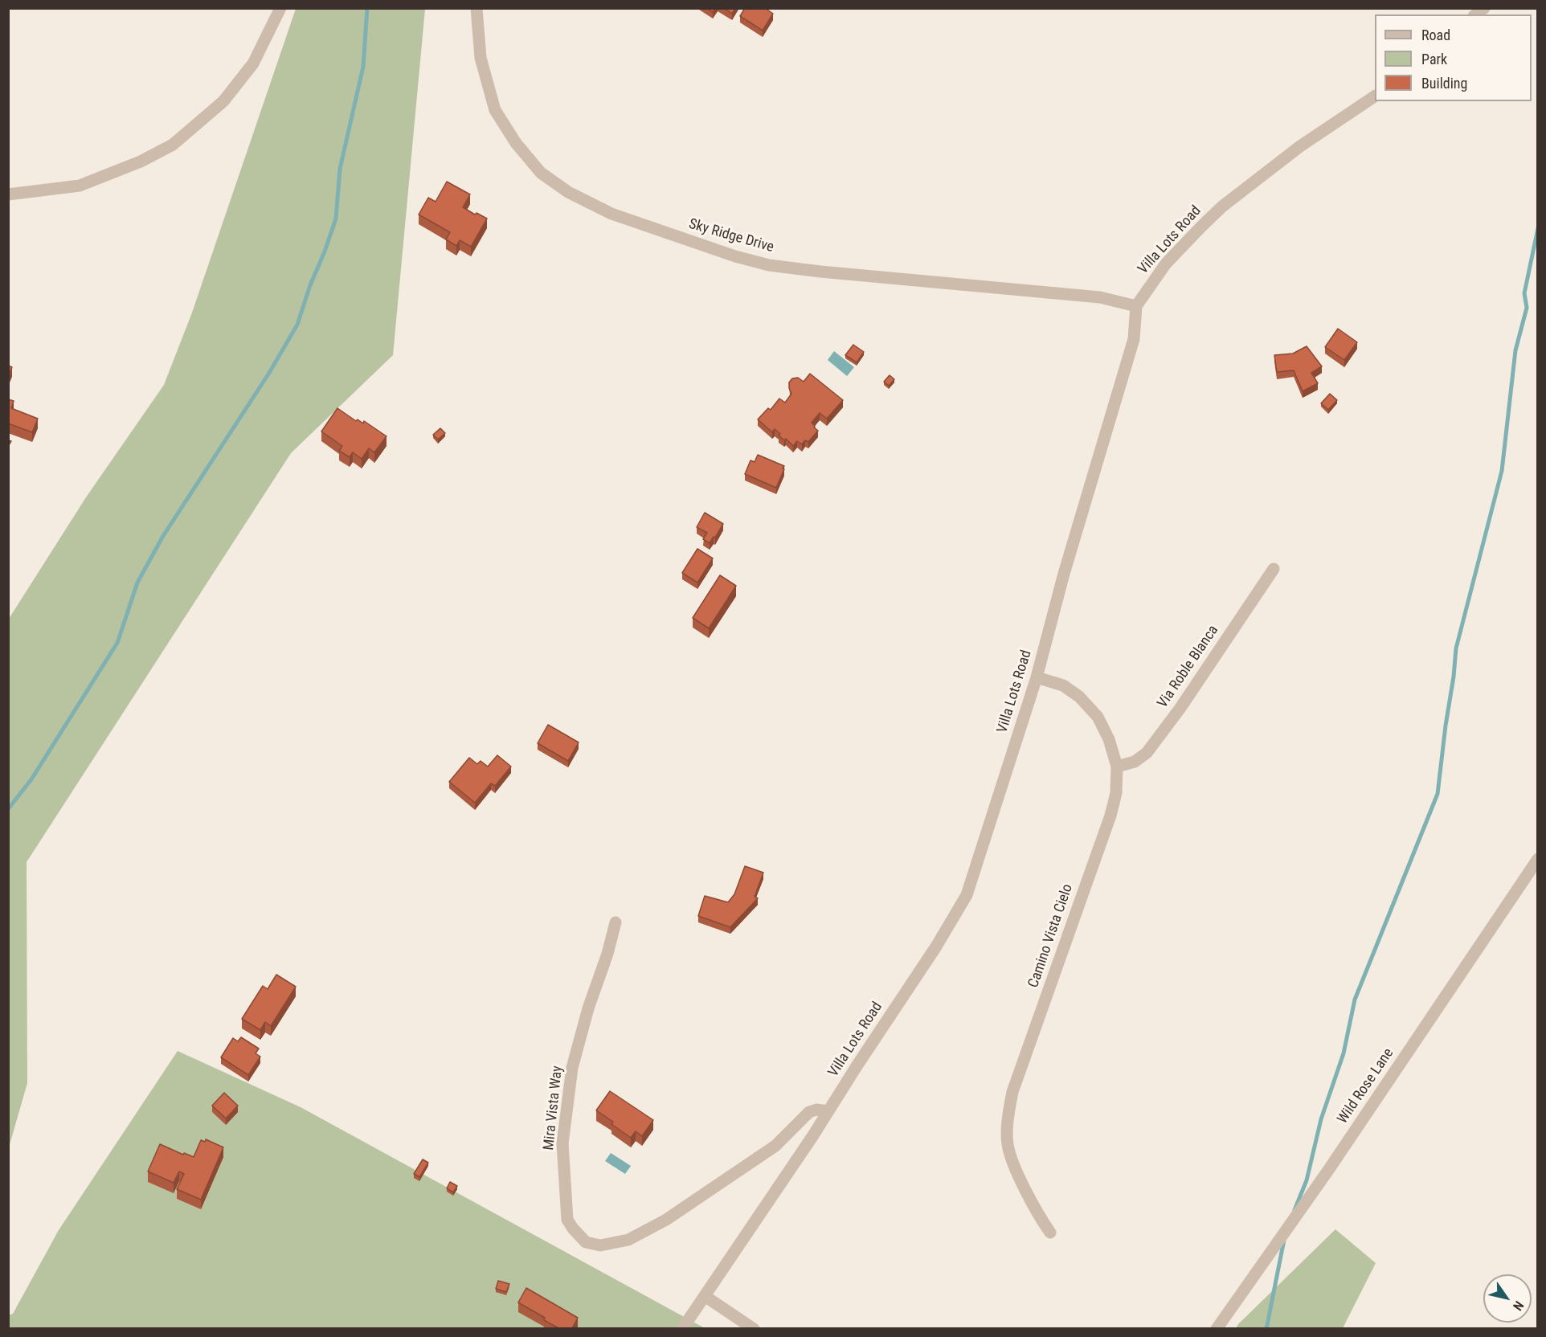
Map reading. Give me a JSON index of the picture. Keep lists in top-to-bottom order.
{
  "streets": {
    "street": [
      "Sky Ridge Drive",
      "Villa Lots Road",
      "Via Roble Blanca",
      "Camino Vista Cielo",
      "Wild Rose Lane",
      "Mira Vista Way"
    ]
  },
  "crossings": [
    ["Sky Ridge Drive", "Villa Lots Road"],
    ["Villa Lots Road", "Camino Vista Cielo"],
    ["Villa Lots Road", "Mira Vista Way"],
    ["Via Roble Blanca", "Camino Vista Cielo"]
  ],
  "legend": ["Road", "Park", "Building"],
  "north": "bottom right"
}
